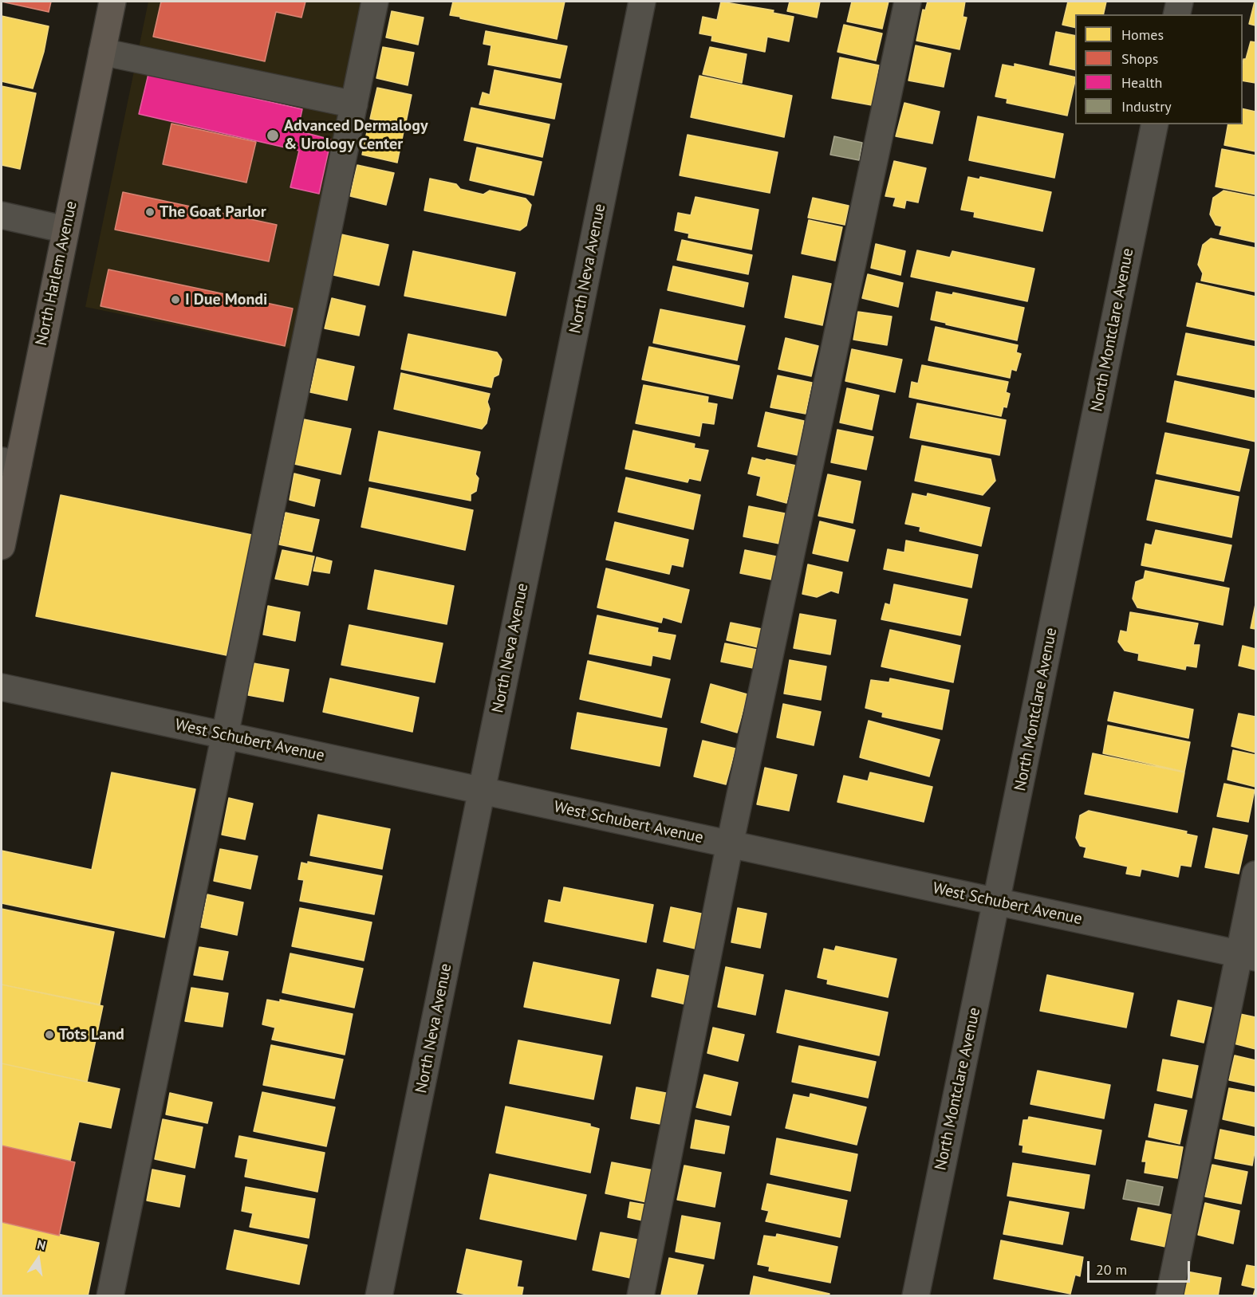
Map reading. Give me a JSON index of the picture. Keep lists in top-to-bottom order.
{
  "streets": {
    "main road": ["North Harlem Avenue"],
    "street": ["North Neva Avenue", "North Montclare Avenue", "West Schubert Avenue"]
  },
  "crossings": [
    ["North Neva Avenue", "West Schubert Avenue"],
    ["North Montclare Avenue", "West Schubert Avenue"]
  ],
  "places": [
    "Advanced Dermalogy & Urology Center",
    "The Goat Parlor",
    "I Due Mondi",
    "Tots Land"
  ],
  "legend": [
    "Homes",
    "Shops",
    "Health",
    "Industry"
  ],
  "scale_bar": "20 m",
  "north": "top"
}
